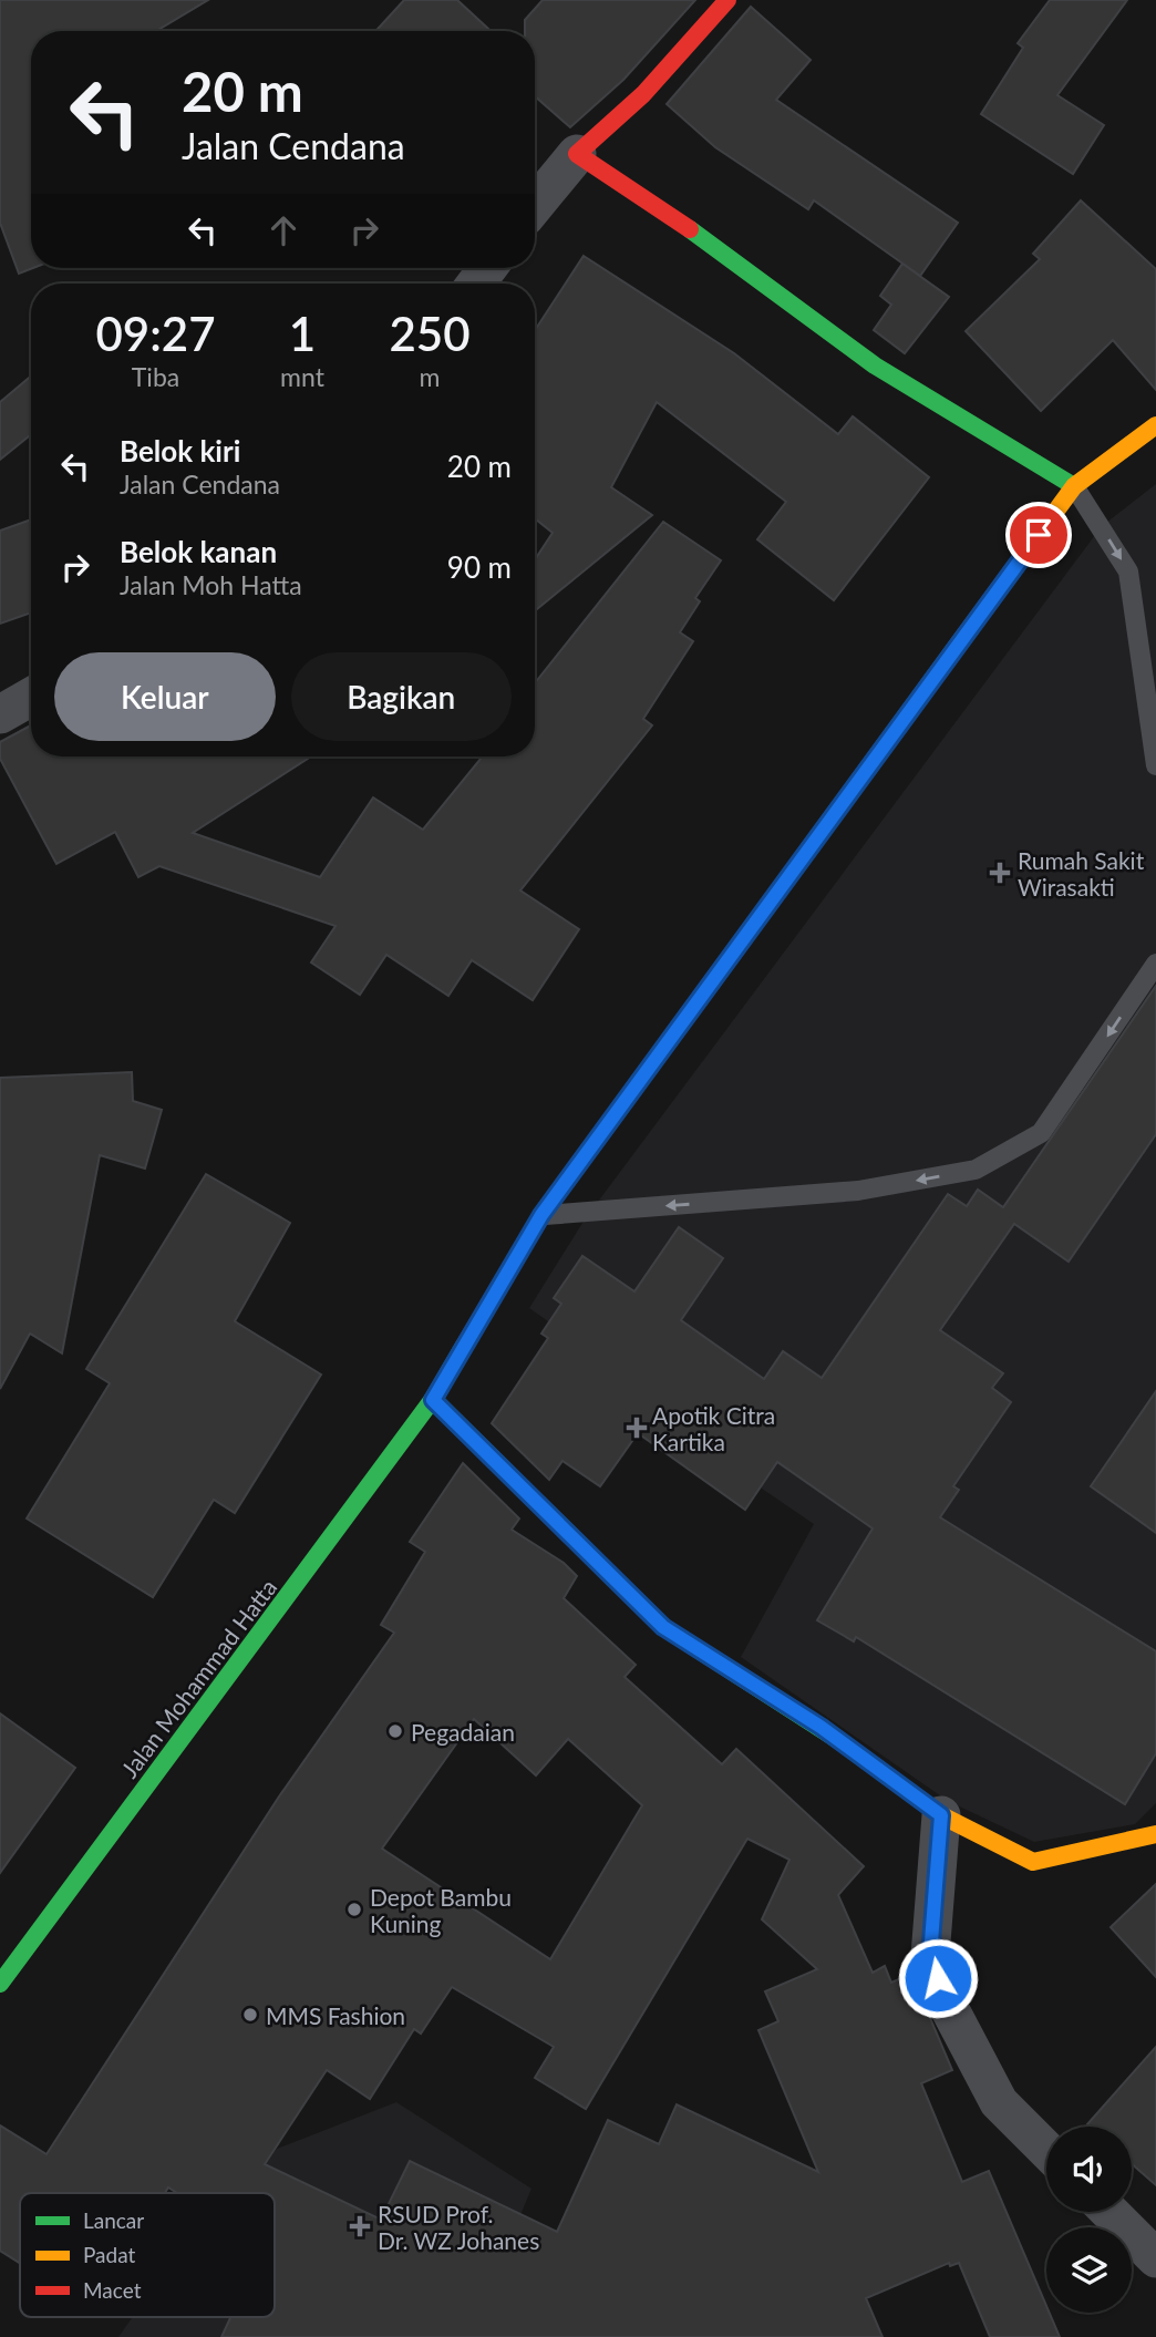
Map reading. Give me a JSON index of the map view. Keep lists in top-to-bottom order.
{
  "streets": {
    "main road": ["Jalan Mohammad Hatta"]
  },
  "places": {
    "health": ["Rumah Sakit Wirasakti", "Apotik Citra Kartika", "RSUD Prof. Dr. WZ Johanes"],
    "other": ["Pegadaian", "Depot Bambu Kuning", "MMS Fashion"]
  },
  "legend": ["Lancar", "Padat", "Macet"],
  "page": {
    "turn": ["20 m", "Jalan Cendana"],
    "eta": [
      "09:27",
      "Tiba",
      "1",
      "mnt",
      "250",
      "m"
    ],
    "list": [
      {
        "name": "Belok kiri",
        "note": "Jalan Cendana",
        "value": "20 m"
      },
      {
        "name": "Belok kanan",
        "note": "Jalan Moh Hatta",
        "value": "90 m"
      }
    ],
    "buttons": ["Keluar", "Bagikan"]
  }
}
